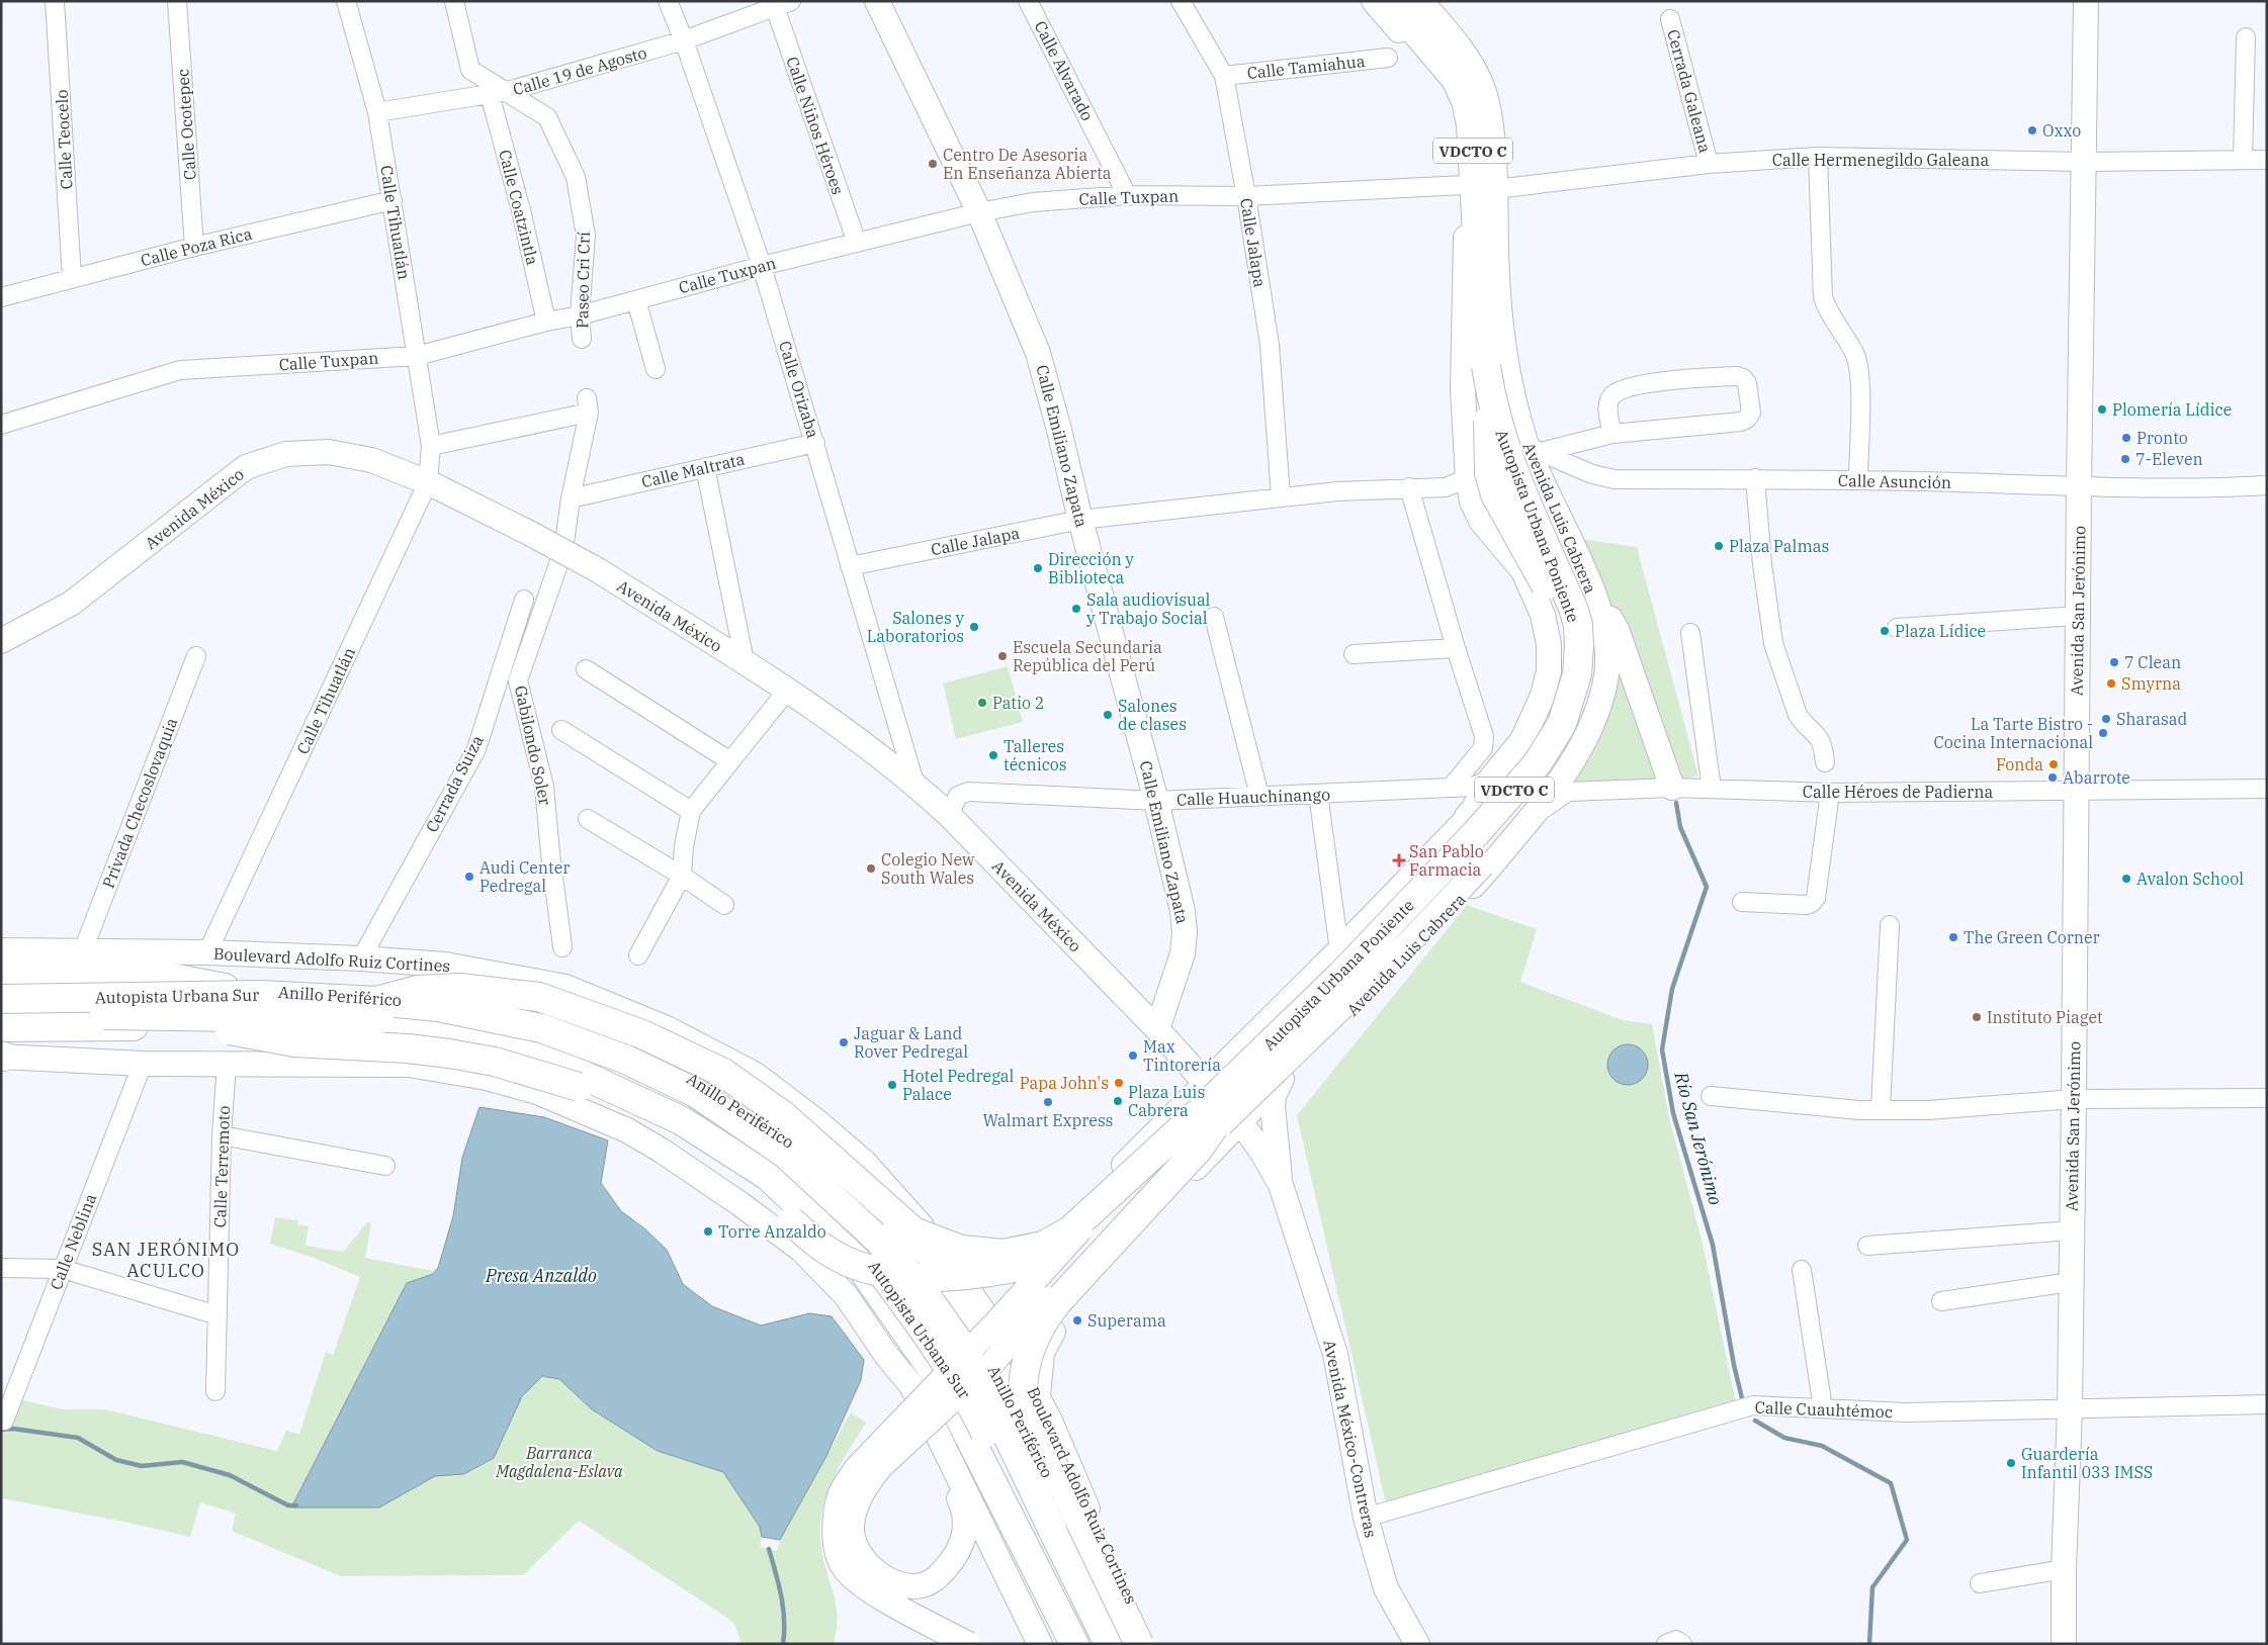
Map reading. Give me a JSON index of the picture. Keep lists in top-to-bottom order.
{
  "streets": {
    "highway": [
      "VDCTO C",
      "Autopista Urbana Poniente",
      "Autopista Urbana Sur",
      "Anillo Periférico"
    ],
    "main road": [
      "Calle Emiliano Zapata",
      "Avenida México",
      "Avenida Luis Cabrera",
      "Avenida San Jerónimo",
      "Boulevard Adolfo Ruiz Cortines",
      "Avenida México-Contreras"
    ],
    "street": [
      "Calle Tamiahua",
      "Calle 19 de Agosto",
      "Calle Alvarado",
      "Cerrada Galeana",
      "Calle Ocotepec",
      "Calle Niños Héroes",
      "Calle Teocelo",
      "Calle Hermenegildo Galeana",
      "Calle Tuxpan",
      "Calle Coatzintla",
      "Calle Tihuatlán",
      "Calle Jalapa",
      "Calle Poza Rica",
      "Paseo Cri Crí",
      "Calle Orizaba",
      "Calle Maltrata",
      "Calle Asunción",
      "Gabilondo Soler",
      "Cerrada Suiza",
      "Calle Héroes de Padierna",
      "Calle Huauchinango",
      "Privada Checoslovaquia",
      "Calle Terremoto",
      "Calle Neblina",
      "Calle Cuauhtémoc"
    ]
  },
  "crossings": [
    ["Calle Tamiahua", "Calle Jalapa"],
    ["Calle 19 de Agosto", "Calle Niños Héroes"],
    ["Calle 19 de Agosto", "Calle Coatzintla"],
    ["Calle 19 de Agosto", "Calle Tihuatlán"],
    ["Calle 19 de Agosto", "Paseo Cri Crí"],
    ["Calle 19 de Agosto", "Calle Orizaba"],
    ["Calle Alvarado", "Calle Tuxpan"],
    ["Cerrada Galeana", "Calle Hermenegildo Galeana"],
    ["Calle Ocotepec", "Calle Poza Rica"],
    ["Calle Niños Héroes", "Calle Tuxpan"],
    ["Calle Teocelo", "Calle Poza Rica"],
    ["Calle Hermenegildo Galeana", "Avenida Luis Cabrera"],
    ["Calle Hermenegildo Galeana", "Avenida San Jerónimo"],
    ["Calle Tuxpan", "Calle Coatzintla"],
    ["Calle Tuxpan", "Calle Tihuatlán"],
    ["Calle Tuxpan", "Calle Jalapa"],
    ["Calle Tuxpan", "Paseo Cri Crí"],
    ["Calle Tuxpan", "Calle Orizaba"],
    ["Calle Tuxpan", "Calle Emiliano Zapata"],
    ["Calle Tuxpan", "Avenida Luis Cabrera"],
    ["Calle Tihuatlán", "Calle Poza Rica"],
    ["Calle Tihuatlán", "Avenida México"],
    ["Calle Tihuatlán", "Boulevard Adolfo Ruiz Cortines"],
    ["Calle Jalapa", "Calle Orizaba"],
    ["Calle Jalapa", "Calle Emiliano Zapata"],
    ["Calle Jalapa", "Avenida Luis Cabrera"],
    ["Calle Orizaba", "Calle Maltrata"],
    ["Calle Orizaba", "Avenida México"],
    ["Calle Emiliano Zapata", "Avenida México"],
    ["Calle Emiliano Zapata", "Calle Huauchinango"],
    ["Calle Maltrata", "Gabilondo Soler"],
    ["Calle Asunción", "Avenida Luis Cabrera"],
    ["Calle Asunción", "Avenida San Jerónimo"],
    ["Avenida México", "Avenida Luis Cabrera"],
    ["Avenida México", "Autopista Urbana Poniente"],
    ["Avenida México", "Calle Huauchinango"],
    ["Avenida México", "Avenida México-Contreras"],
    ["Avenida Luis Cabrera", "Autopista Urbana Poniente"],
    ["Avenida Luis Cabrera", "Calle Héroes de Padierna"],
    ["Avenida Luis Cabrera", "Calle Huauchinango"],
    ["Avenida Luis Cabrera", "Boulevard Adolfo Ruiz Cortines"],
    ["Avenida Luis Cabrera", "Avenida México-Contreras"],
    ["Autopista Urbana Poniente", "Autopista Urbana Sur"],
    ["Autopista Urbana Poniente", "Avenida México-Contreras"],
    ["Avenida San Jerónimo", "Calle Héroes de Padierna"],
    ["Avenida San Jerónimo", "Calle Cuauhtémoc"],
    ["Cerrada Suiza", "Boulevard Adolfo Ruiz Cortines"],
    ["Privada Checoslovaquia", "Boulevard Adolfo Ruiz Cortines"],
    ["Calle Cuauhtémoc", "Avenida México-Contreras"]
  ],
  "districts": ["SAN JERÓNIMO ACULCO"],
  "water": ["Río San Jerónimo", "Presa Anzaldo"],
  "parks": ["Barranca Magdalena-Eslava"],
  "places": {
    "other": [
      "Oxxo",
      "Centro De Asesoria En Enseñanza Abierta",
      "Plomería Lídice",
      "Pronto",
      "7-Eleven",
      "Plaza Palmas",
      "Dirección y Biblioteca",
      "Sala audiovisual y Trabajo Social",
      "Salones y Laboratorios",
      "Plaza Lídice",
      "Escuela Secundaria República del Perú",
      "7 Clean",
      "Smyrna",
      "Patio 2",
      "Salones de clases",
      "Sharasad",
      "La Tarte Bistro - Cocina Internacional",
      "Talleres técnicos",
      "Fonda",
      "Abarrote",
      "Colegio New South Wales",
      "Audi Center Pedregal",
      "Avalon School",
      "The Green Corner",
      "Instituto Piaget",
      "Jaguar & Land Rover Pedregal",
      "Max Tintorería",
      "Papa John's",
      "Hotel Pedregal Palace",
      "Plaza Luis Cabrera",
      "Walmart Express",
      "Torre Anzaldo",
      "Superama",
      "Guardería Infantil 033 IMSS"
    ],
    "health": ["San Pablo Farmacia"]
  }
}
